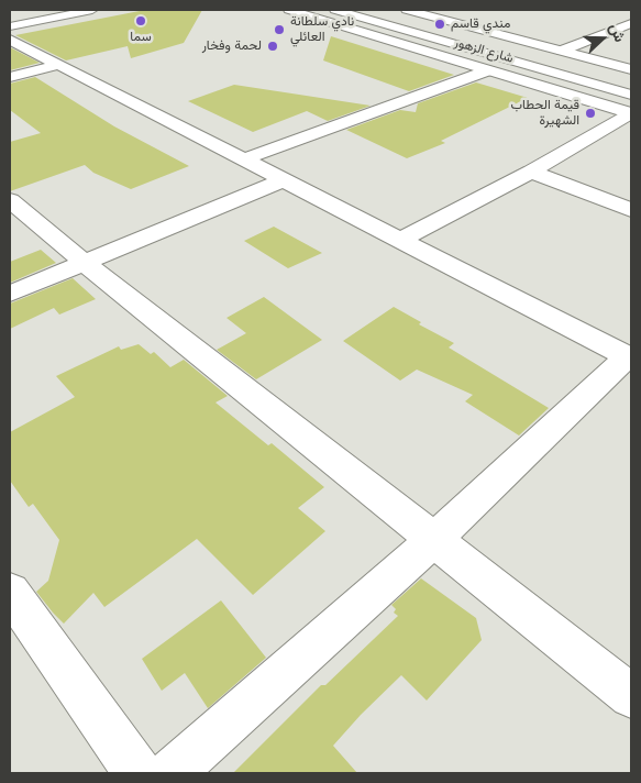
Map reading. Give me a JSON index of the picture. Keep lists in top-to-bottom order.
{
  "streets": {
    "street": ["شارع الزهور"]
  },
  "places": [
    "سما",
    "مندي قاسم",
    "نادي سلطانة العائلي",
    "لحمة وفخار",
    "قيمة الحطاب الشهيرة"
  ],
  "north": "right"
}
